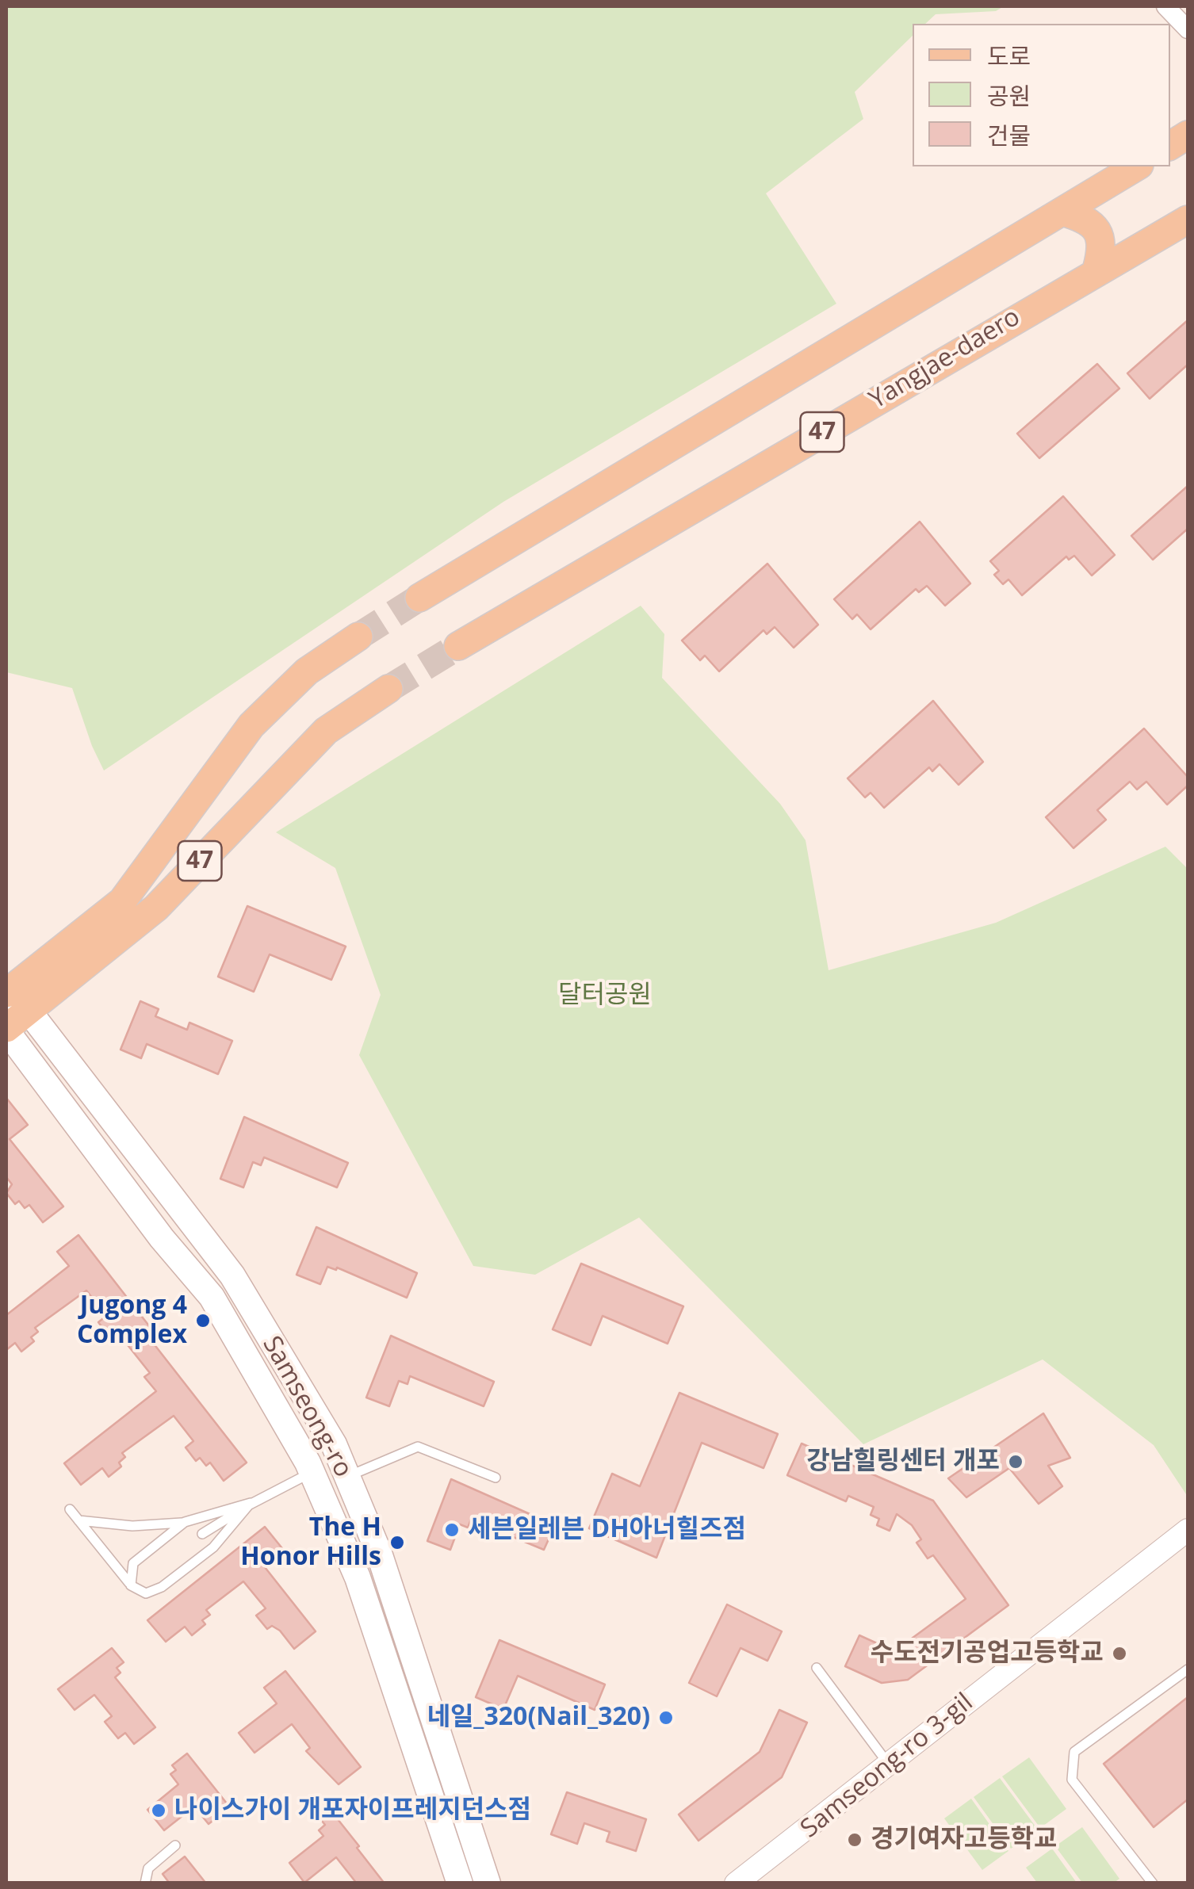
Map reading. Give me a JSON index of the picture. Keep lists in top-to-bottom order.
{
  "streets": {
    "main road": ["Yangjae-daero", "47", "Samseong-ro"],
    "street": ["Samseong-ro 3-gil"]
  },
  "crossings": [
    ["47", "Samseong-ro"]
  ],
  "parks": ["달터공원"],
  "places": [
    "Jugong 4 Complex",
    "강남힐링센터 개포",
    "세븐일레븐 DH아너힐즈점",
    "The H Honor Hills",
    "수도전기공업고등학교",
    "네일_320(Nail_320)",
    "나이스가이 개포자이프레지던스점",
    "경기여자고등학교"
  ],
  "legend": ["도로", "공원", "건물"]
}
